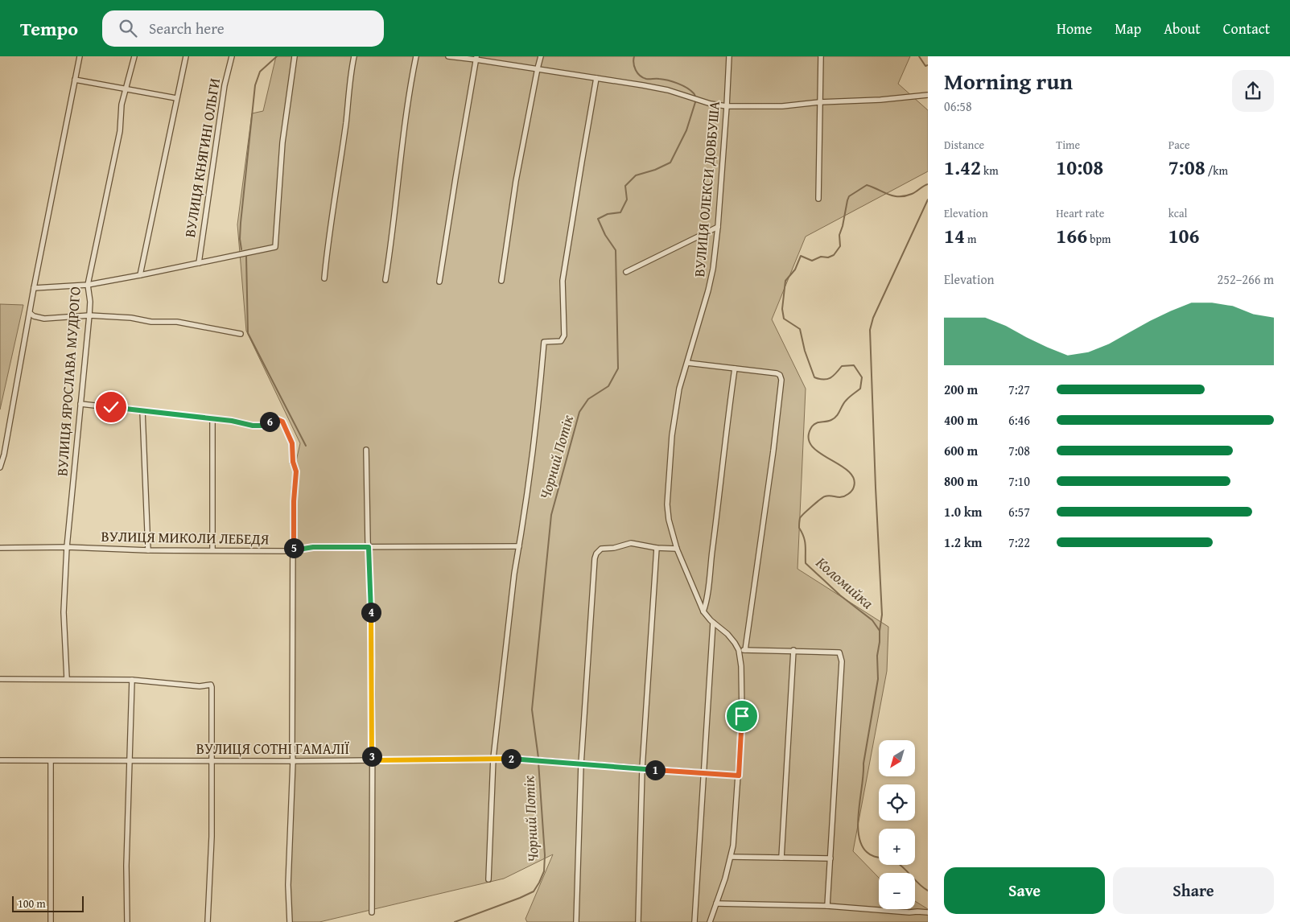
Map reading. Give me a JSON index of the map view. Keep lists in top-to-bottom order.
{
  "streets": {
    "street": [
      "ВУЛИЦЯ КНЯГИНІ ОЛЬГИ",
      "ВУЛИЦЯ ОЛЕКСИ ДОВБУША",
      "ВУЛИЦЯ ЯРОСЛАВА МУДРОГО",
      "ВУЛИЦЯ МИКОЛИ ЛЕБЕДЯ",
      "ВУЛИЦЯ СОТНІ ГАМАЛІЇ"
    ]
  },
  "crossings": [
    ["ВУЛИЦЯ ОЛЕКСИ ДОВБУША", "ВУЛИЦЯ СОТНІ ГАМАЛІЇ"],
    ["ВУЛИЦЯ ЯРОСЛАВА МУДРОГО", "ВУЛИЦЯ МИКОЛИ ЛЕБЕДЯ"]
  ],
  "water": ["Чорний Потік", "Коломийка"],
  "scale_bar": "100 m",
  "north": "bottom left",
  "page": {
    "header": "Tempo",
    "search": "Search here",
    "nav": [
      "Home",
      "Map",
      "About",
      "Contact"
    ],
    "heading": ["Morning run", "06:58"],
    "stats": [
      ["Distance", "1.42 km"],
      ["Time", "10:08"],
      ["Pace", "7:08 /km"],
      ["Elevation", "14 m"],
      ["Heart rate", "166 bpm"],
      ["kcal", "106"]
    ],
    "chart": ["Elevation", "252–266 m"],
    "list": [
      {
        "name": "200 m",
        "note": "7:27"
      },
      {
        "name": "400 m",
        "note": "6:46"
      },
      {
        "name": "600 m",
        "note": "7:08"
      },
      {
        "name": "800 m",
        "note": "7:10"
      },
      {
        "name": "1.0 km",
        "note": "6:57"
      },
      {
        "name": "1.2 km",
        "note": "7:22"
      }
    ],
    "pins": [
      "6",
      "5",
      "4",
      "3",
      "2",
      "1"
    ],
    "map_buttons": ["+", "−"],
    "buttons": ["Save", "Share"],
    "scale": "100 m"
  }
}
